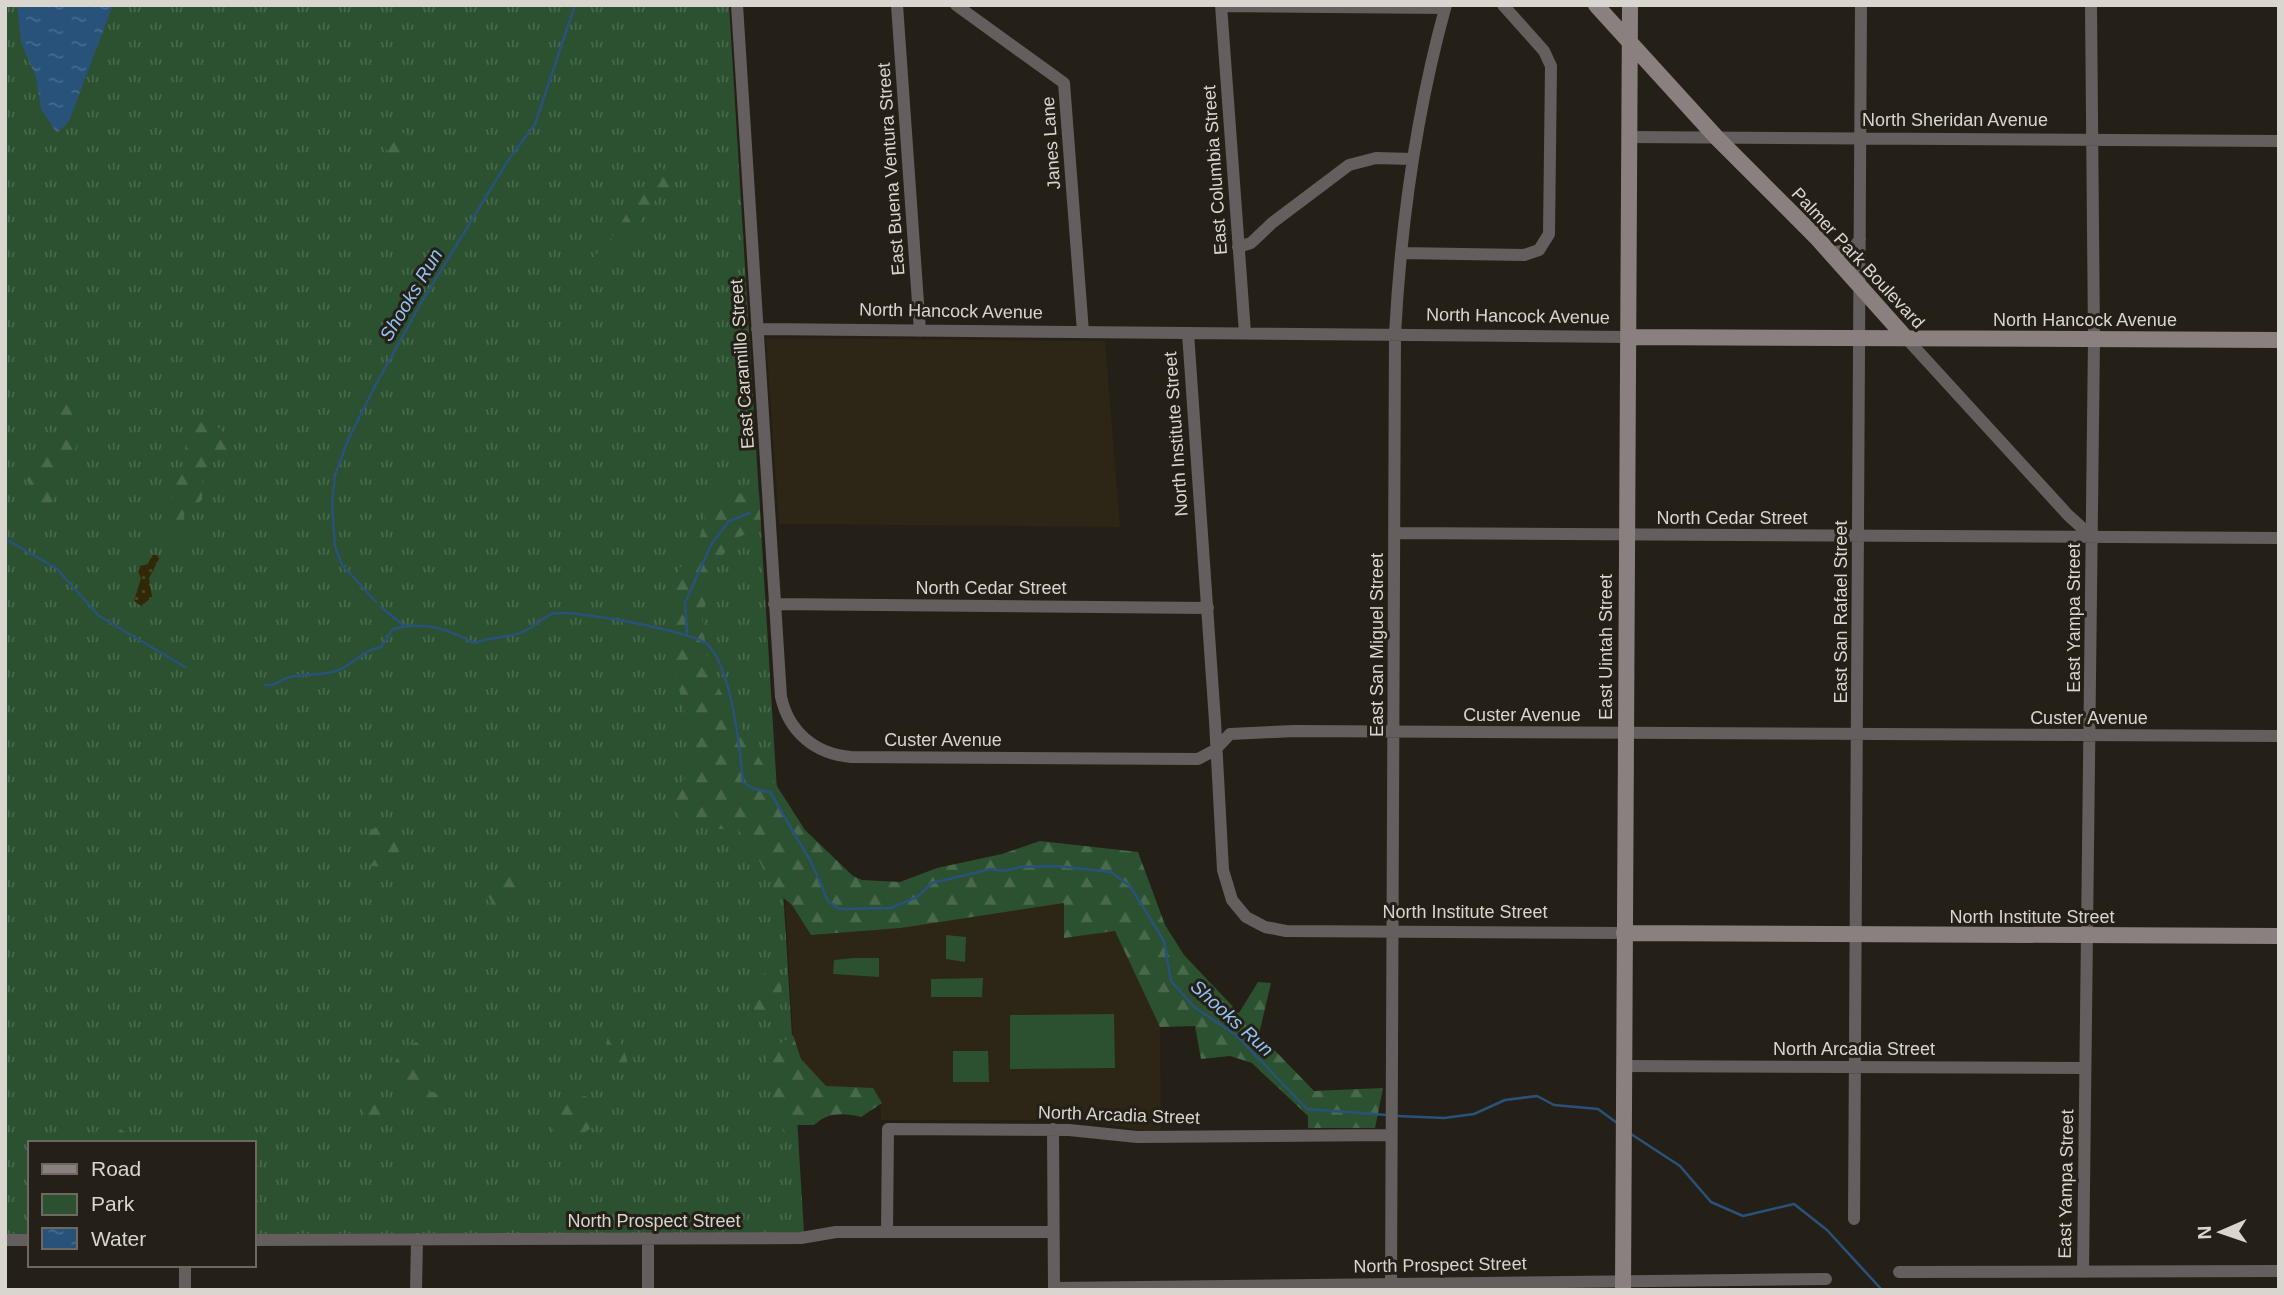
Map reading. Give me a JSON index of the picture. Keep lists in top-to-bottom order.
{
  "streets": {
    "main road": [
      "Palmer Park Boulevard",
      "North Hancock Avenue",
      "North Institute Street",
      "East Uintah Street"
    ],
    "street": [
      "North Sheridan Avenue",
      "Janes Lane",
      "East Buena Ventura Street",
      "East Columbia Street",
      "East Caramillo Street",
      "North Cedar Street",
      "East San Rafael Street",
      "East Yampa Street",
      "East San Miguel Street",
      "Custer Avenue",
      "North Arcadia Street",
      "North Prospect Street"
    ]
  },
  "crossings": [
    ["North Sheridan Avenue", "Palmer Park Boulevard"],
    ["North Sheridan Avenue", "East San Rafael Street"],
    ["North Sheridan Avenue", "East Yampa Street"],
    ["North Sheridan Avenue", "East Uintah Street"],
    ["Janes Lane", "North Hancock Avenue"],
    ["East Buena Ventura Street", "North Hancock Avenue"],
    ["East Columbia Street", "North Hancock Avenue"],
    ["Palmer Park Boulevard", "North Hancock Avenue"],
    ["Palmer Park Boulevard", "North Cedar Street"],
    ["Palmer Park Boulevard", "East San Rafael Street"],
    ["Palmer Park Boulevard", "East Yampa Street"],
    ["Palmer Park Boulevard", "East Uintah Street"],
    ["North Hancock Avenue", "East Caramillo Street"],
    ["North Hancock Avenue", "North Institute Street"],
    ["North Hancock Avenue", "East San Rafael Street"],
    ["North Hancock Avenue", "East Yampa Street"],
    ["North Hancock Avenue", "East San Miguel Street"],
    ["North Hancock Avenue", "East Uintah Street"],
    ["East Caramillo Street", "North Cedar Street"],
    ["East Caramillo Street", "Custer Avenue"],
    ["North Institute Street", "North Cedar Street"],
    ["North Institute Street", "East San Rafael Street"],
    ["North Institute Street", "East Yampa Street"],
    ["North Institute Street", "East San Miguel Street"],
    ["North Institute Street", "East Uintah Street"],
    ["North Institute Street", "Custer Avenue"],
    ["North Cedar Street", "East San Rafael Street"],
    ["North Cedar Street", "East Yampa Street"],
    ["North Cedar Street", "East San Miguel Street"],
    ["North Cedar Street", "East Uintah Street"],
    ["East San Rafael Street", "Custer Avenue"],
    ["East San Rafael Street", "North Arcadia Street"],
    ["East Yampa Street", "Custer Avenue"],
    ["East Yampa Street", "North Arcadia Street"],
    ["East San Miguel Street", "Custer Avenue"],
    ["East San Miguel Street", "North Arcadia Street"],
    ["East San Miguel Street", "North Prospect Street"],
    ["East Uintah Street", "Custer Avenue"],
    ["East Uintah Street", "North Arcadia Street"],
    ["East Uintah Street", "North Prospect Street"],
    ["North Arcadia Street", "North Prospect Street"]
  ],
  "water": ["Shooks Run"],
  "legend": ["Road", "Park", "Water"],
  "north": "left"
}
